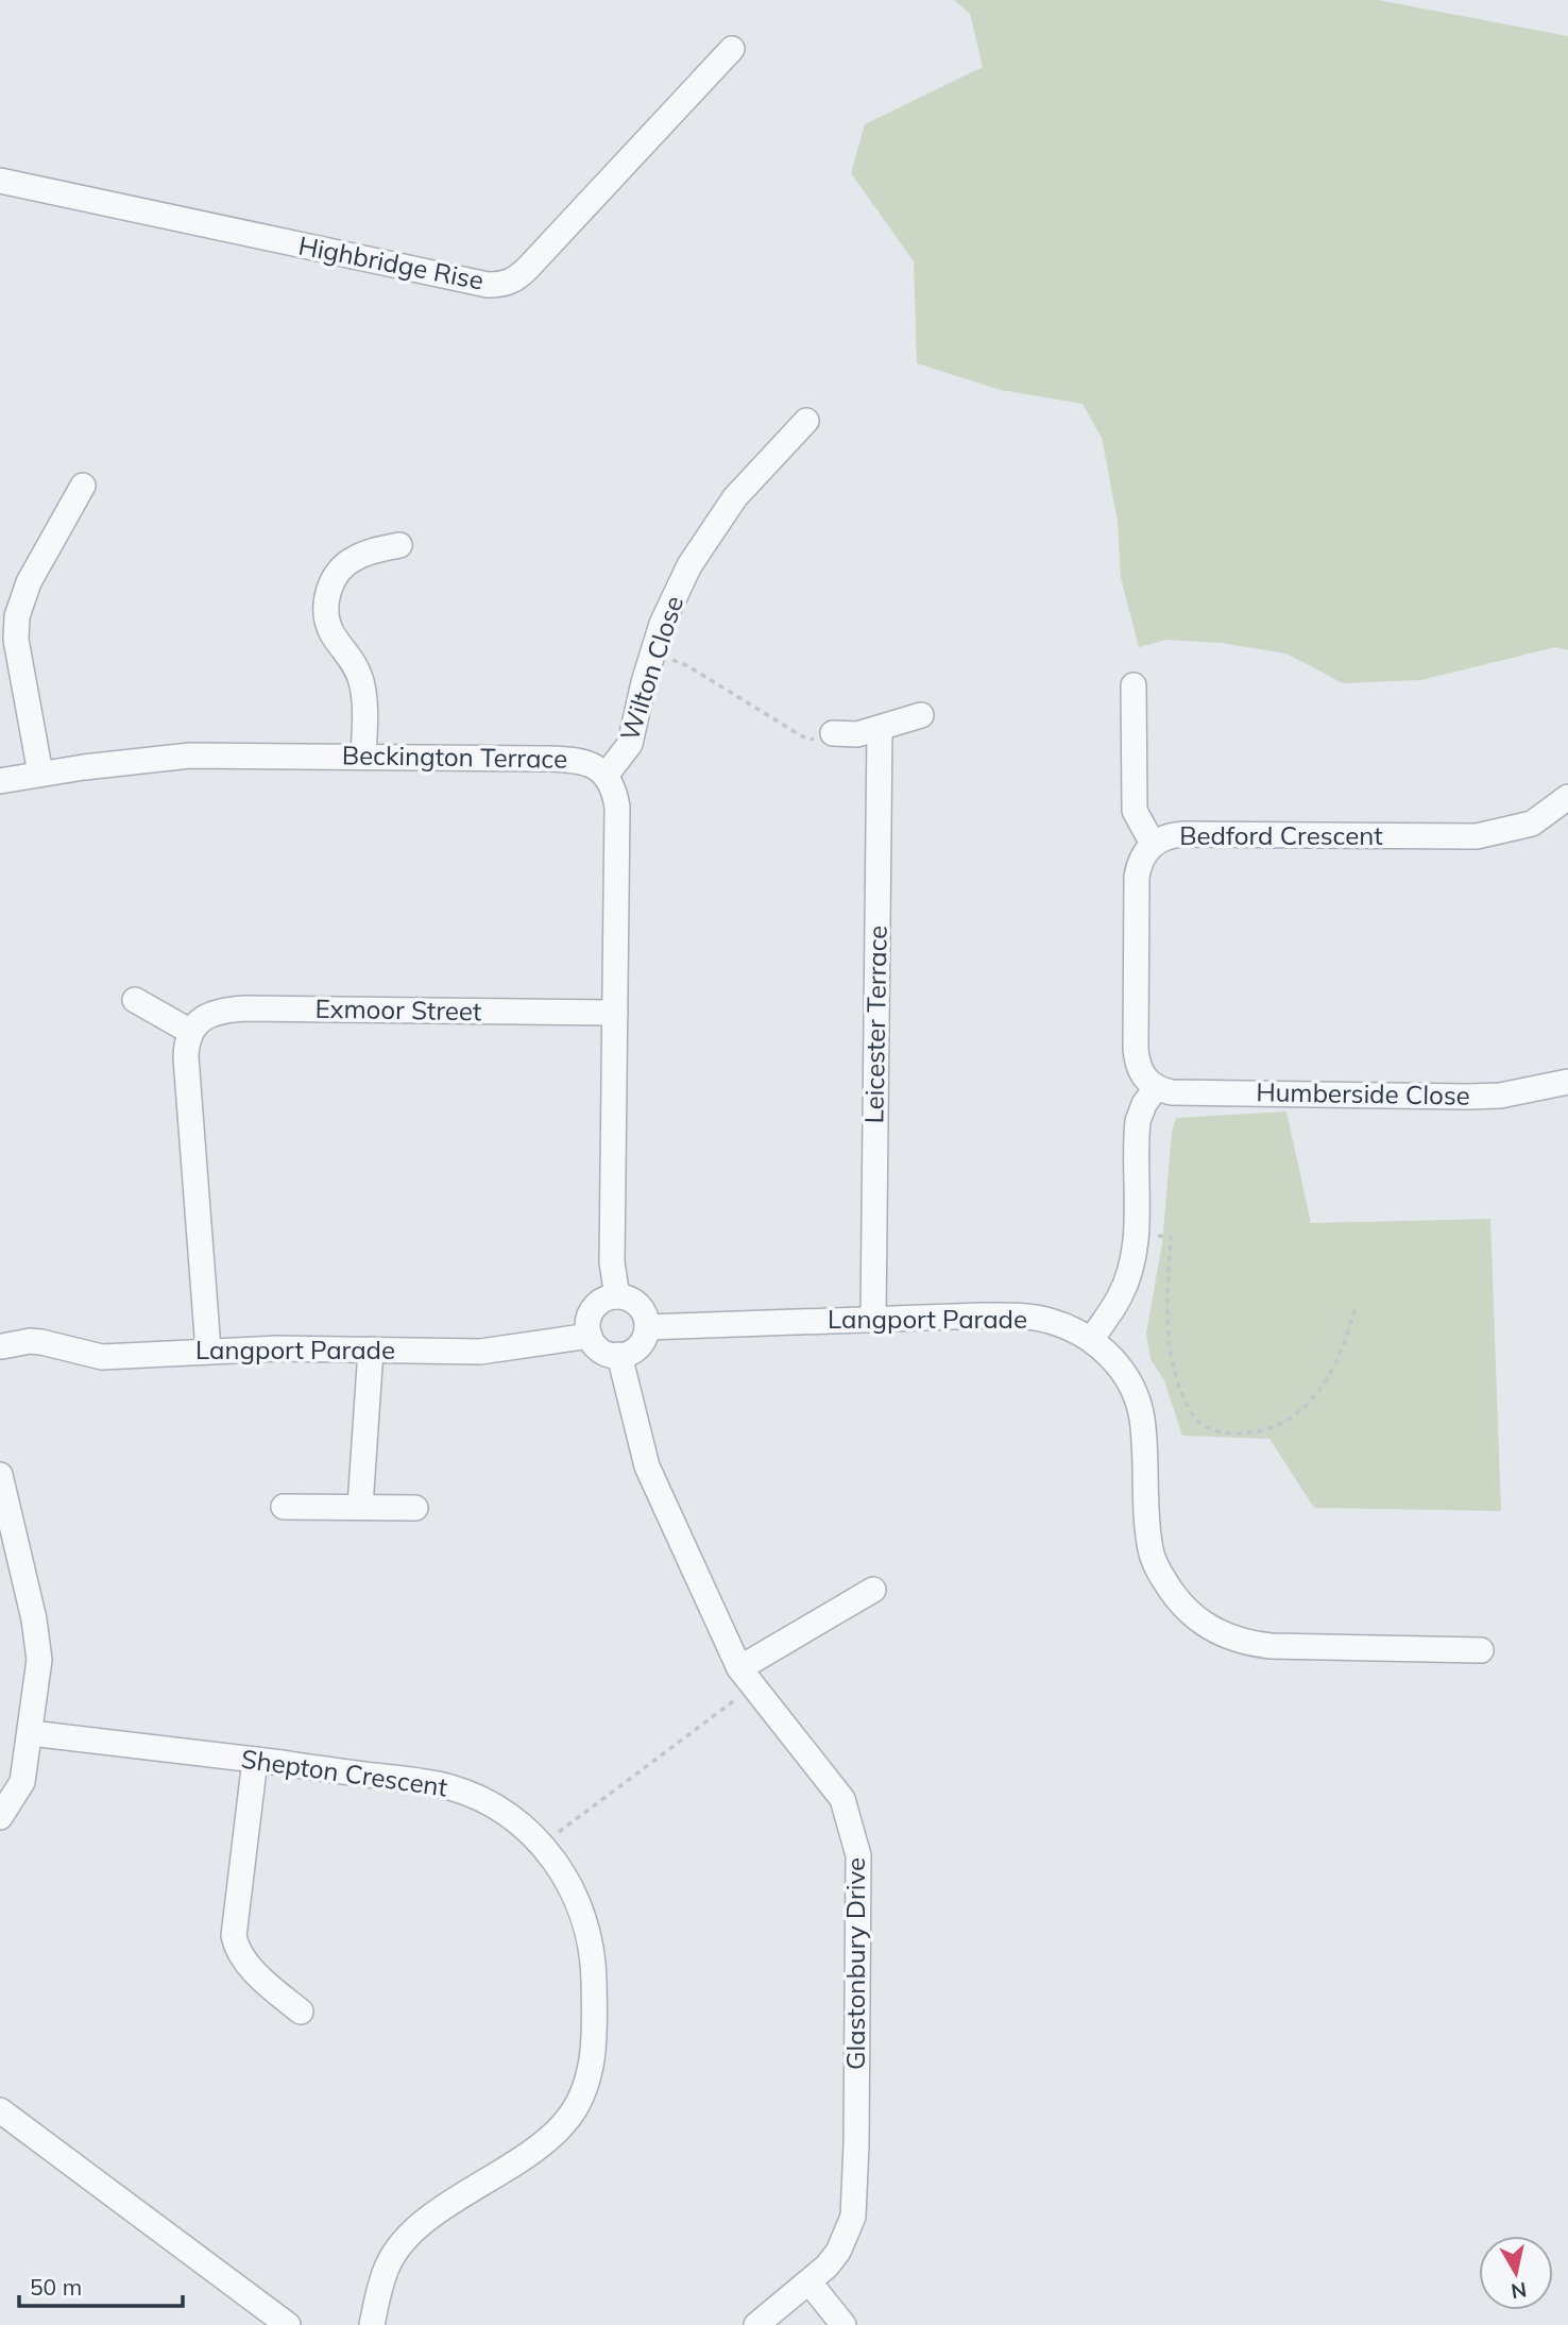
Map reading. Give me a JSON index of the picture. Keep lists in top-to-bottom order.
{
  "streets": {
    "street": [
      "Highbridge Rise",
      "Wilton Close",
      "Beckington Terrace",
      "Bedford Crescent",
      "Exmoor Street",
      "Leicester Terrace",
      "Humberside Close",
      "Langport Parade",
      "Shepton Crescent",
      "Glastonbury Drive"
    ]
  },
  "crossings": [
    ["Wilton Close", "Beckington Terrace"],
    ["Beckington Terrace", "Exmoor Street"],
    ["Beckington Terrace", "Langport Parade"],
    ["Beckington Terrace", "Glastonbury Drive"],
    ["Bedford Crescent", "Humberside Close"],
    ["Leicester Terrace", "Langport Parade"],
    ["Langport Parade", "Glastonbury Drive"]
  ],
  "scale_bar": "50 m",
  "north": "bottom"
}
